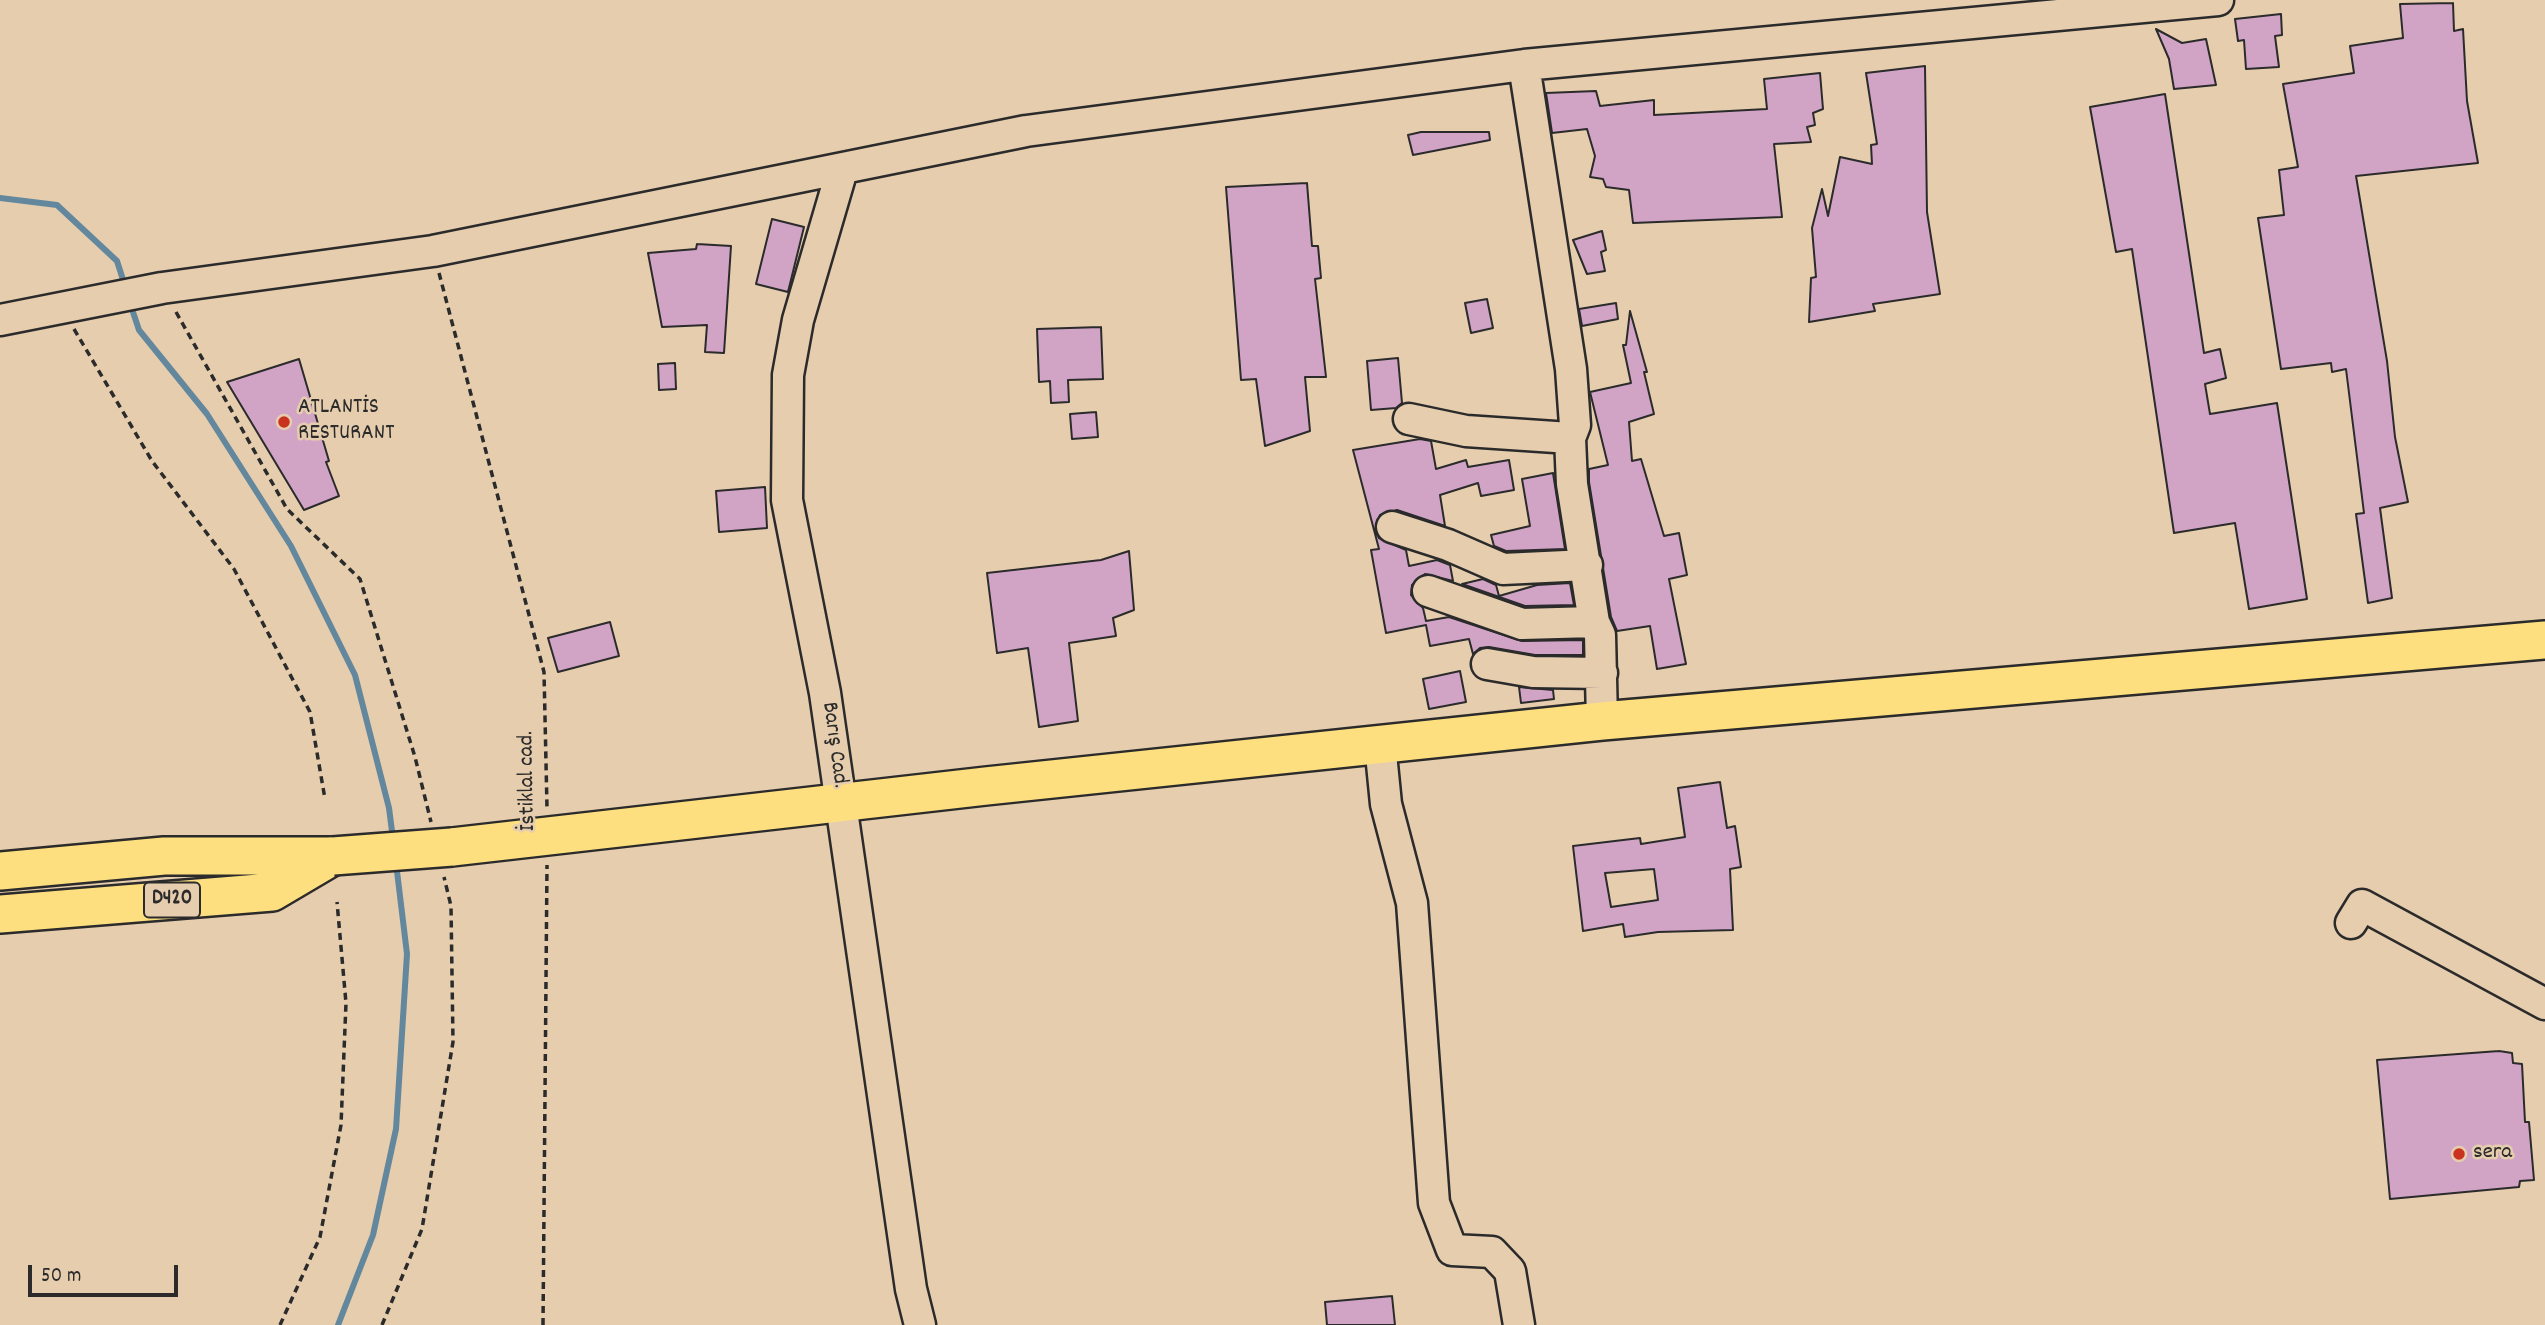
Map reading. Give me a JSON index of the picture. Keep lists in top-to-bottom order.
{
  "streets": {
    "main road": ["D420"],
    "street": ["Barış Cad."],
    "path": ["İstiklal cad."]
  },
  "places": ["ATLANTİS RESTURANT", "sera"],
  "scale_bar": "50 m"
}
